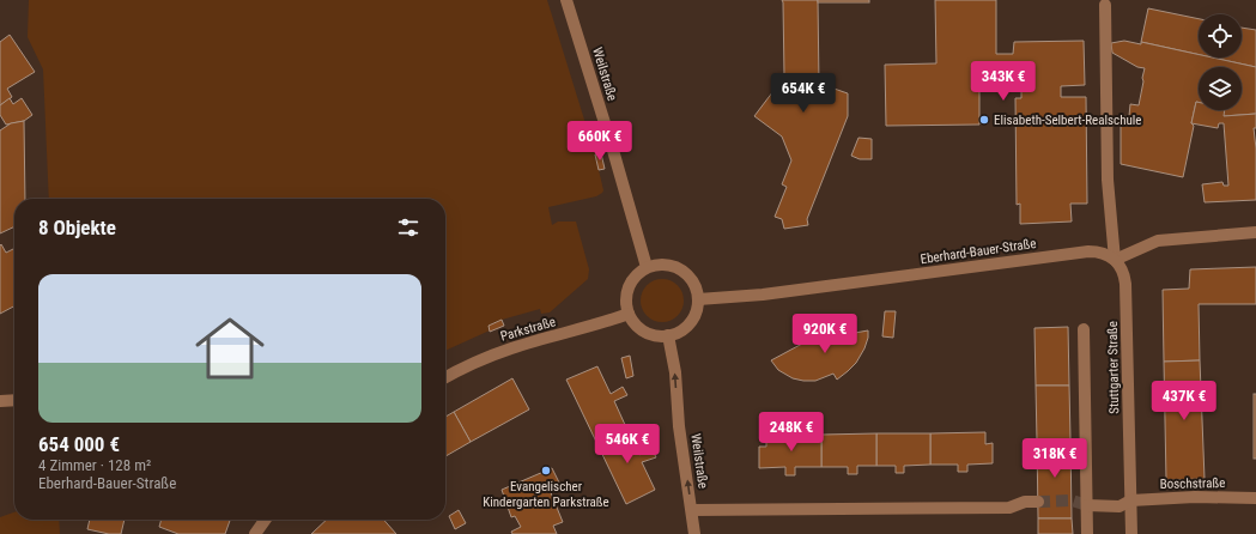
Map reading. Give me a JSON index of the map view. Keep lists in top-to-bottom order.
{
  "streets": {
    "street": [
      "Weilstraße",
      "Eberhard-Bauer-Straße",
      "Parkstraße",
      "Stuttgarter Straße",
      "Boschstraße"
    ]
  },
  "crossings": [
    ["Weilstraße", "Eberhard-Bauer-Straße"],
    ["Weilstraße", "Parkstraße"],
    ["Eberhard-Bauer-Straße", "Parkstraße"],
    ["Eberhard-Bauer-Straße", "Stuttgarter Straße"],
    ["Stuttgarter Straße", "Boschstraße"]
  ],
  "one_way": ["Weilstraße"],
  "places": ["Elisabeth-Selbert-Realschule", "Evangelischer Kindergarten Parkstraße"],
  "page": {
    "price": [
      "343K €",
      "654K €",
      "660K €",
      "920K €",
      "437K €",
      "248K €",
      "546K €",
      "318K €"
    ],
    "heading": "8 Objekte",
    "list": [
      {
        "name": "654 000 €",
        "note": "4 Zimmer · 128 m² · Eberhard-Bauer-Straße"
      }
    ]
  }
}
